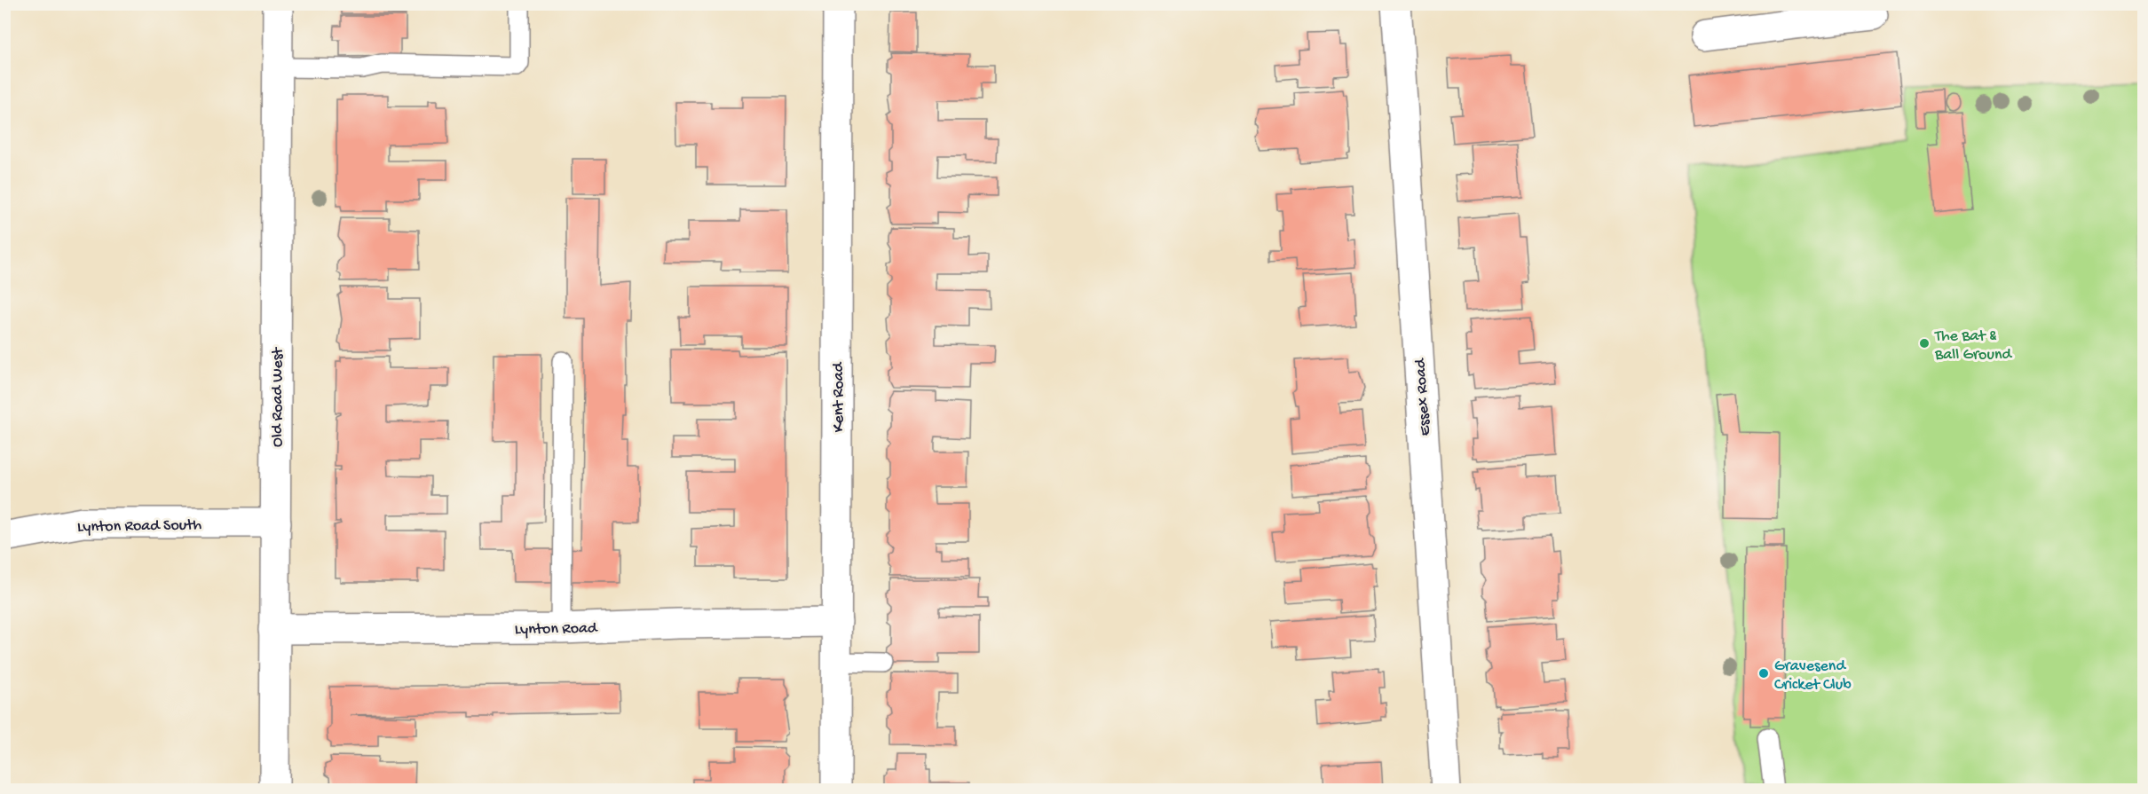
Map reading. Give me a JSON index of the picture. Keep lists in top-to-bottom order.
{
  "streets": {
    "street": [
      "Old Road West",
      "Kent Road",
      "Essex Road",
      "Lynton Road South",
      "Lynton Road"
    ]
  },
  "crossings": [
    ["Old Road West", "Lynton Road South"],
    ["Old Road West", "Lynton Road"],
    ["Kent Road", "Lynton Road"]
  ],
  "places": ["The Bat & Ball Ground", "Gravesend Cricket Club"]
}
